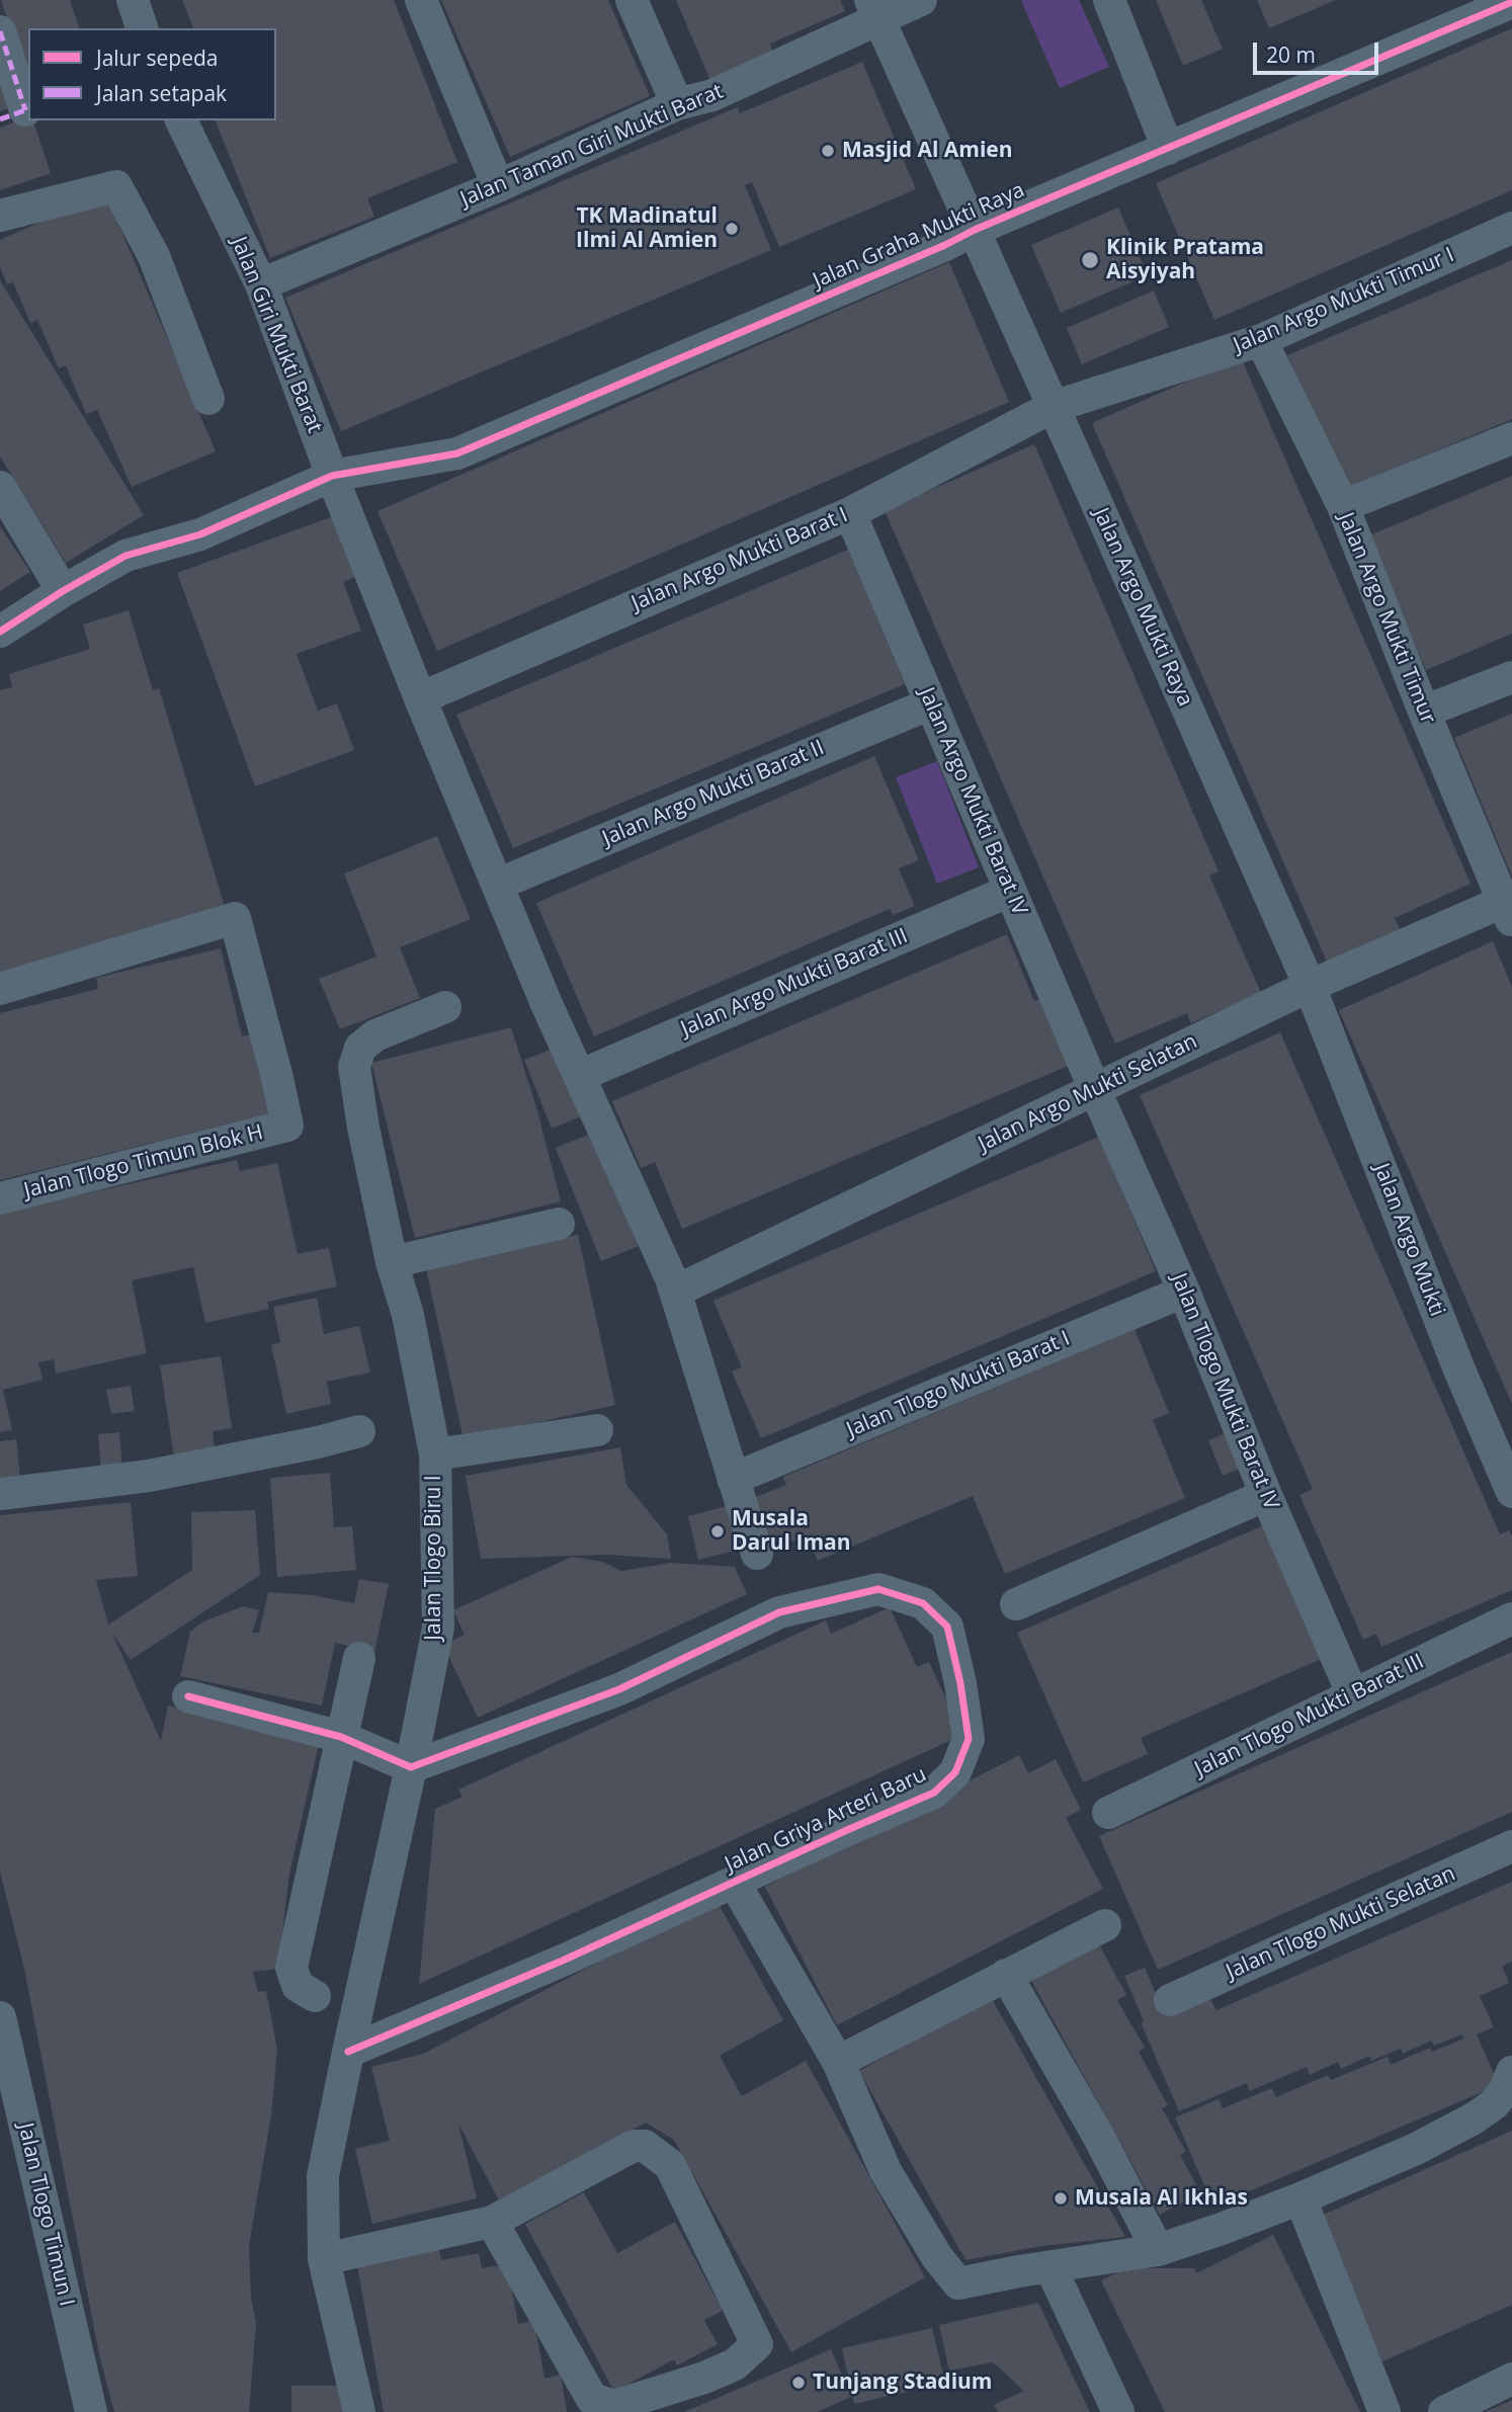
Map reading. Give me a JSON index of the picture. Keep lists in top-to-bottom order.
{
  "streets": {
    "street": [
      "Jalan Taman Giri Mukti Barat",
      "Jalan Graha Mukti Raya",
      "Jalan Argo Mukti Timur I",
      "Jalan Giri Mukti Barat",
      "Jalan Argo Mukti Barat I",
      "Jalan Argo Mukti Raya",
      "Jalan Argo Mukti Timur",
      "Jalan Argo Mukti Barat II",
      "Jalan Argo Mukti Barat IV",
      "Jalan Argo Mukti Barat III",
      "Jalan Argo Mukti Selatan",
      "Jalan Tlogo Timun Blok H",
      "Jalan Argo Mukti",
      "Jalan Tlogo Mukti Barat I",
      "Jalan Tlogo Mukti Barat IV",
      "Jalan Tlogo Biru I",
      "Jalan Tlogo Mukti Barat III",
      "Jalan Griya Arteri Baru",
      "Jalan Tlogo Mukti Selatan",
      "Jalan Tlogo Timun I"
    ]
  },
  "crossings": [
    ["Jalan Taman Giri Mukti Barat", "Jalan Giri Mukti Barat"],
    ["Jalan Taman Giri Mukti Barat", "Jalan Argo Mukti Raya"],
    ["Jalan Graha Mukti Raya", "Jalan Giri Mukti Barat"],
    ["Jalan Graha Mukti Raya", "Jalan Argo Mukti Raya"],
    ["Jalan Argo Mukti Timur I", "Jalan Argo Mukti Barat I"],
    ["Jalan Argo Mukti Timur I", "Jalan Argo Mukti Raya"],
    ["Jalan Argo Mukti Timur I", "Jalan Argo Mukti Timur"],
    ["Jalan Giri Mukti Barat", "Jalan Argo Mukti Barat I"],
    ["Jalan Giri Mukti Barat", "Jalan Argo Mukti Barat II"],
    ["Jalan Giri Mukti Barat", "Jalan Argo Mukti Barat III"],
    ["Jalan Giri Mukti Barat", "Jalan Argo Mukti Selatan"],
    ["Jalan Giri Mukti Barat", "Jalan Tlogo Mukti Barat I"],
    ["Jalan Argo Mukti Barat I", "Jalan Argo Mukti Raya"],
    ["Jalan Argo Mukti Barat I", "Jalan Argo Mukti Barat IV"],
    ["Jalan Argo Mukti Raya", "Jalan Argo Mukti Selatan"],
    ["Jalan Argo Mukti Raya", "Jalan Argo Mukti"],
    ["Jalan Argo Mukti Timur", "Jalan Argo Mukti Selatan"],
    ["Jalan Argo Mukti Barat II", "Jalan Argo Mukti Barat IV"],
    ["Jalan Argo Mukti Barat IV", "Jalan Argo Mukti Barat III"],
    ["Jalan Argo Mukti Barat IV", "Jalan Argo Mukti Selatan"],
    ["Jalan Argo Mukti Barat IV", "Jalan Tlogo Mukti Barat IV"],
    ["Jalan Argo Mukti Selatan", "Jalan Argo Mukti"],
    ["Jalan Argo Mukti Selatan", "Jalan Tlogo Mukti Barat IV"],
    ["Jalan Tlogo Mukti Barat I", "Jalan Tlogo Mukti Barat IV"],
    ["Jalan Tlogo Mukti Barat IV", "Jalan Tlogo Mukti Barat III"],
    ["Jalan Tlogo Biru I", "Jalan Griya Arteri Baru"]
  ],
  "places": [
    "Masjid Al Amien",
    "TK Madinatul Ilmi Al Amien",
    "Klinik Pratama Aisyiyah",
    "Musala Darul Iman",
    "Musala Al Ikhlas",
    "Tunjang Stadium"
  ],
  "legend": ["Jalur sepeda", "Jalan setapak"],
  "scale_bar": "20 m"
}
